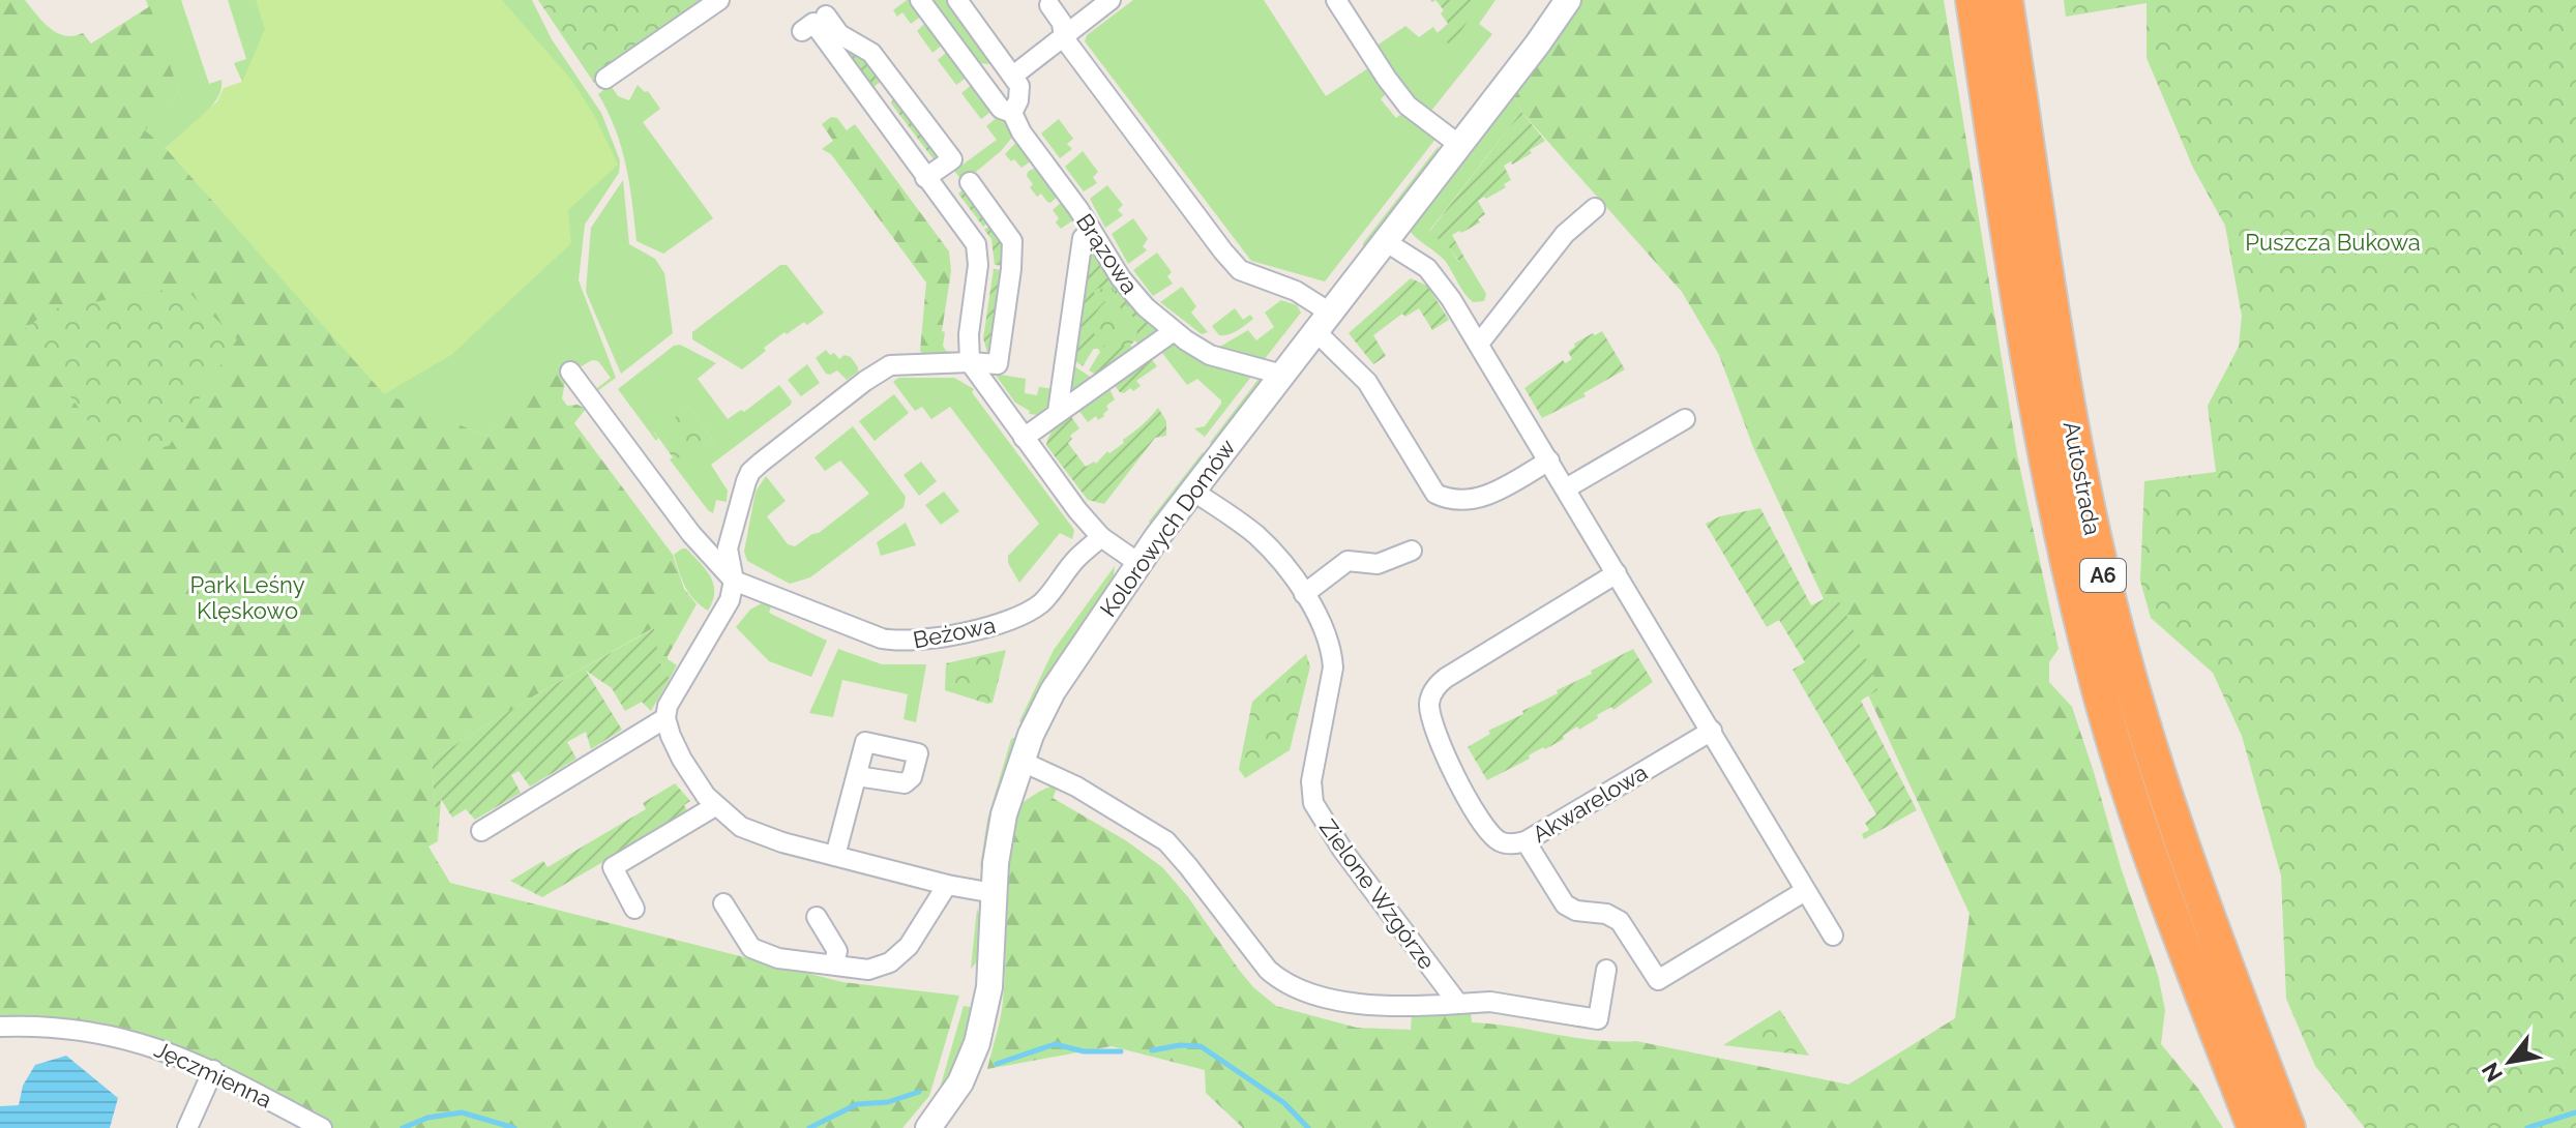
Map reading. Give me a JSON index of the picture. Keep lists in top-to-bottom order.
{
  "streets": {
    "highway": ["Autostrada", "A6"],
    "street": [
      "Brązowa",
      "Kolorowych Domów",
      "Beżowa",
      "Akwarelowa",
      "Zielone Wzgórze",
      "Jęczmienna"
    ]
  },
  "crossings": [
    ["Brązowa", "Kolorowych Domów"],
    ["Kolorowych Domów", "Zielone Wzgórze"]
  ],
  "parks": ["Puszcza Bukowa", "Park Leśny Klęskowo"],
  "north": "bottom left"
}
